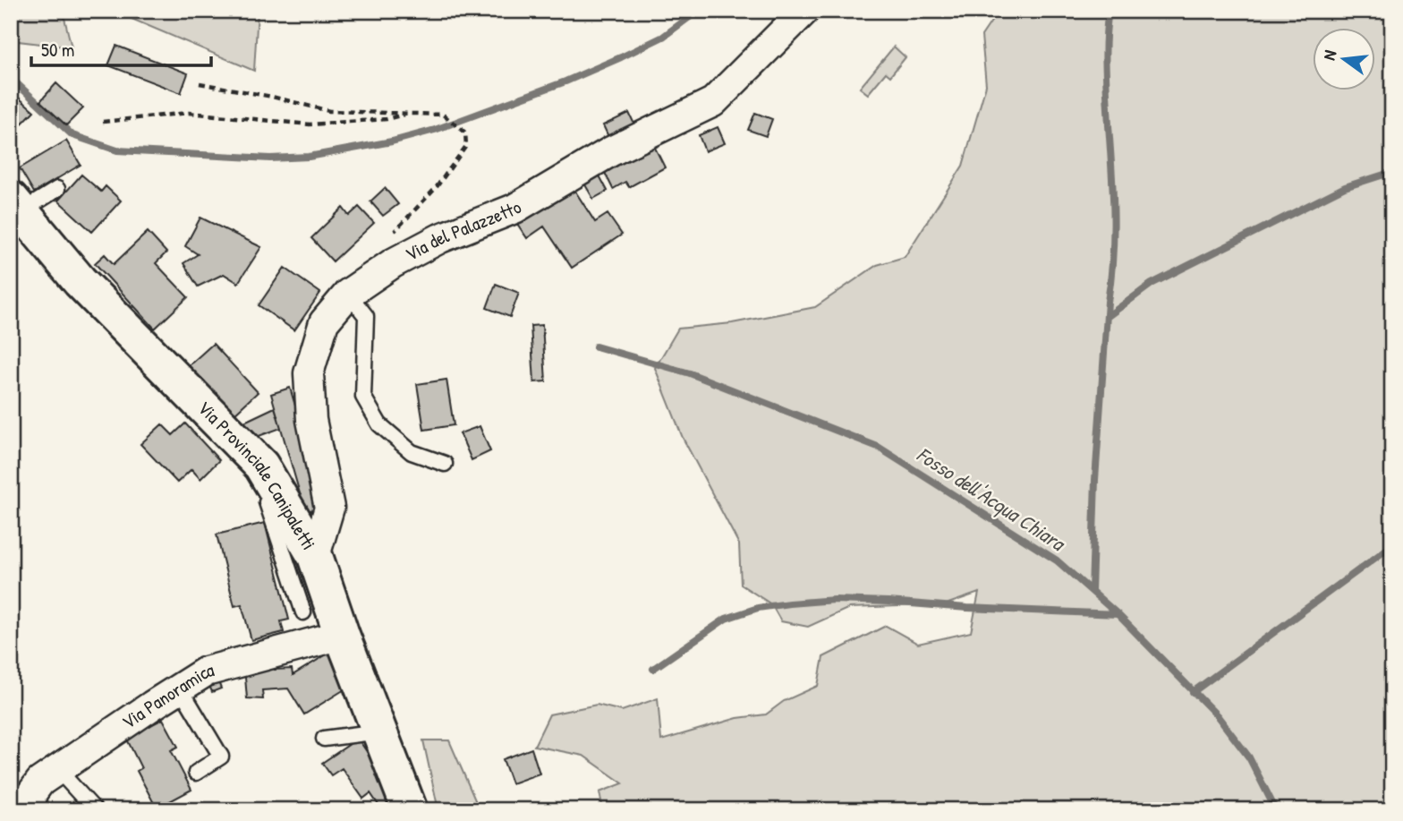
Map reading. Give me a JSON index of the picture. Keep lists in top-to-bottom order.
{
  "streets": {
    "main road": ["Via Provinciale Canipaletti"],
    "street": ["Via del Palazzetto", "Via Panoramica"]
  },
  "crossings": [
    ["Via del Palazzetto", "Via Provinciale Canipaletti"],
    ["Via Provinciale Canipaletti", "Via Panoramica"]
  ],
  "water": ["Fosso dell'Acqua Chiara"],
  "scale_bar": "50 m",
  "north": "left"
}
